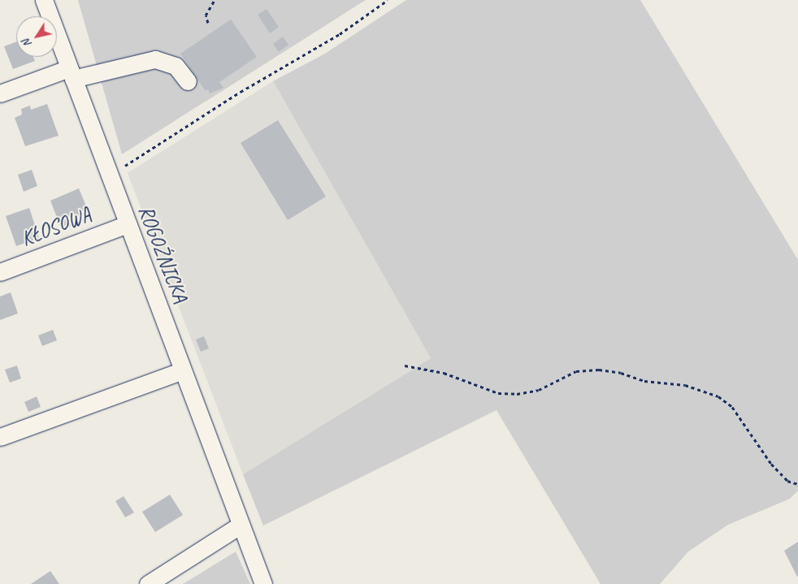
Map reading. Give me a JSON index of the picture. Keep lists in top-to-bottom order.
{
  "streets": {
    "street": ["KŁOSOWA", "ROGOŹNICKA"]
  },
  "crossings": [
    ["KŁOSOWA", "ROGOŹNICKA"]
  ],
  "north": "bottom left"
}
